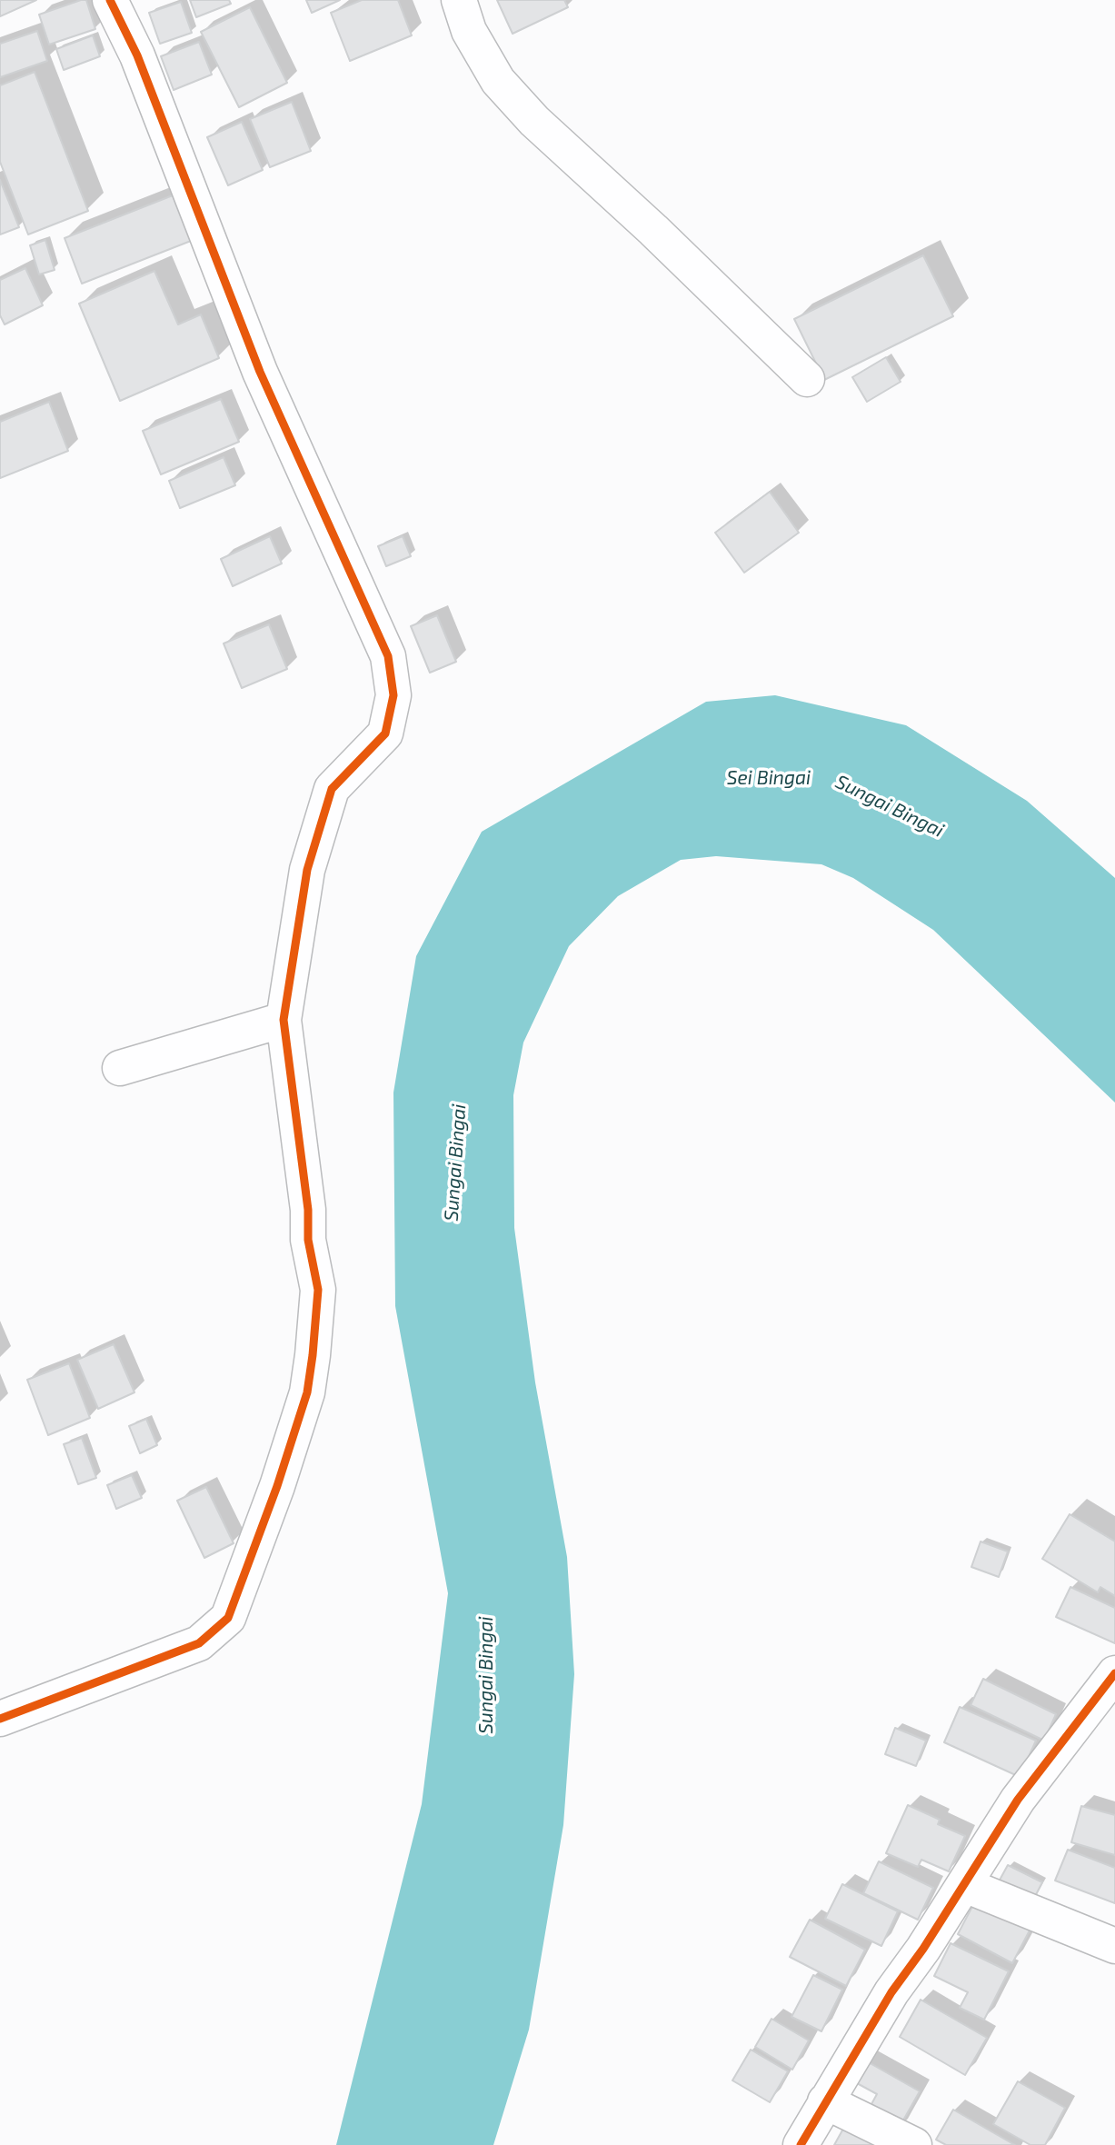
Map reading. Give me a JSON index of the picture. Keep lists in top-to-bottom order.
{
  "water": ["Sei Bingai", "Sungai Bingai"]
}
